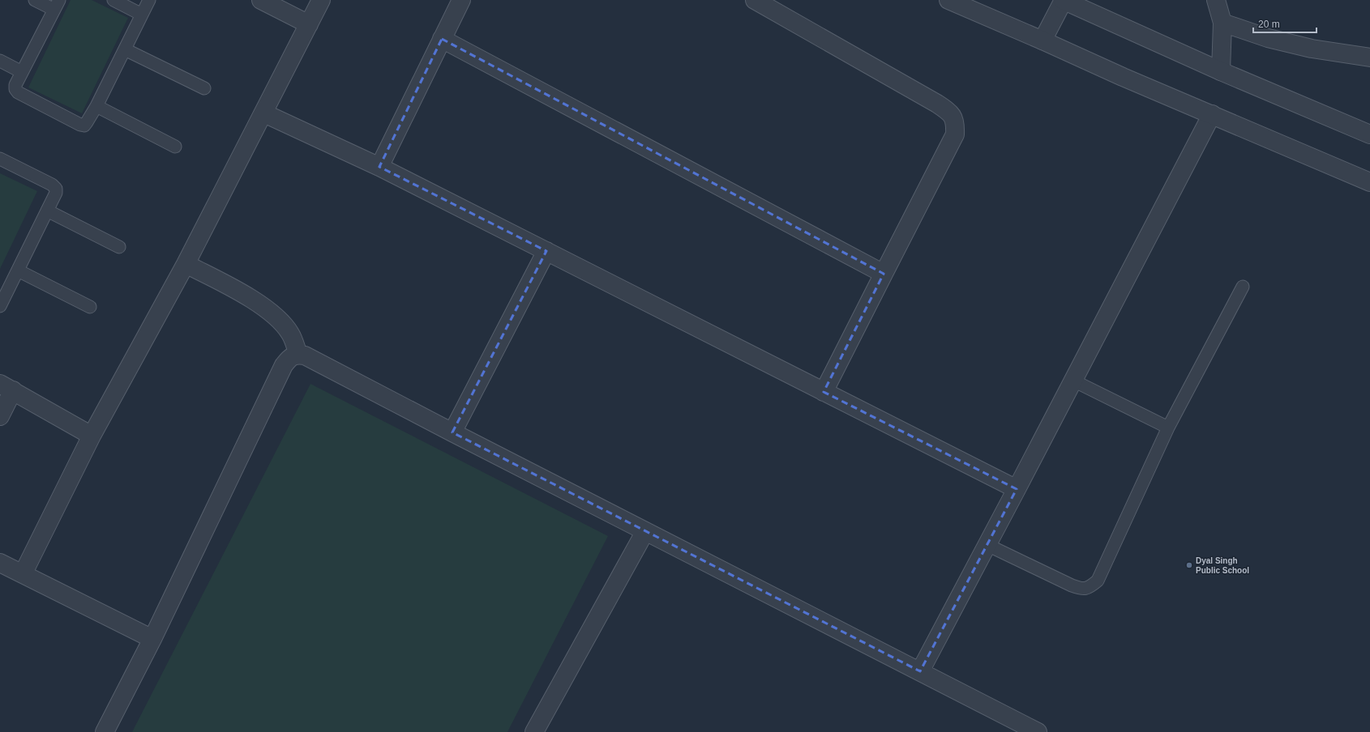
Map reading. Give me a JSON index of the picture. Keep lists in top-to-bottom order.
{
  "places": ["Dyal Singh Public School"],
  "scale_bar": "20 m"
}
